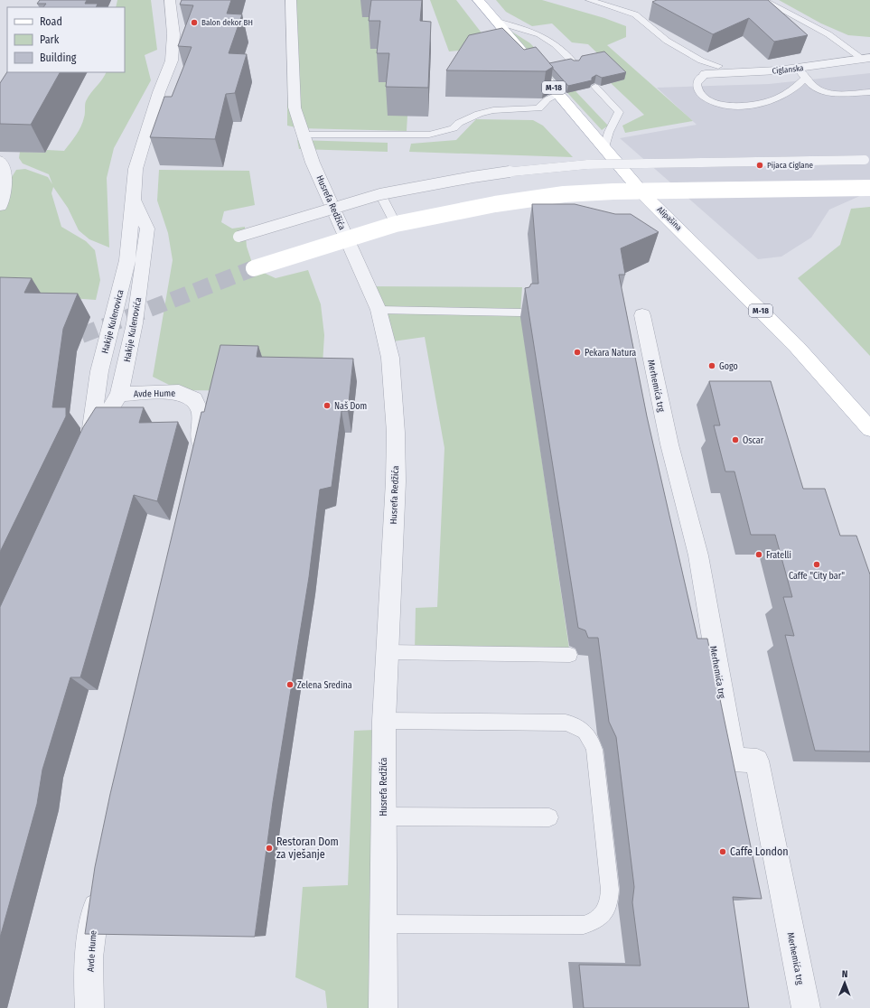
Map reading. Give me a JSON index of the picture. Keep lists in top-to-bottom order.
{
  "streets": {
    "main road": ["M-18", "Alipašina"],
    "street": [
      "Ciglanska",
      "Husrefa Redžića",
      "Hakije Kulenovica",
      "Hakije Kulenovića",
      "Merhemića trg",
      "Avde Hume"
    ]
  },
  "crossings": [
    ["Hakije Kulenovica", "Hakije Kulenovića"],
    ["Hakije Kulenovića", "Avde Hume"]
  ],
  "places": [
    "Balon dekor BH",
    "Pijaca Ciglane",
    "Pekara Natura",
    "Gogo",
    "Naš Dom",
    "Oscar",
    "Fratelli",
    "Caffe \"City bar\"",
    "Zelena Sredina",
    "Restoran Dom za vješanje",
    "Caffe London"
  ],
  "legend": ["Road", "Park", "Building"],
  "north": "top"
}
